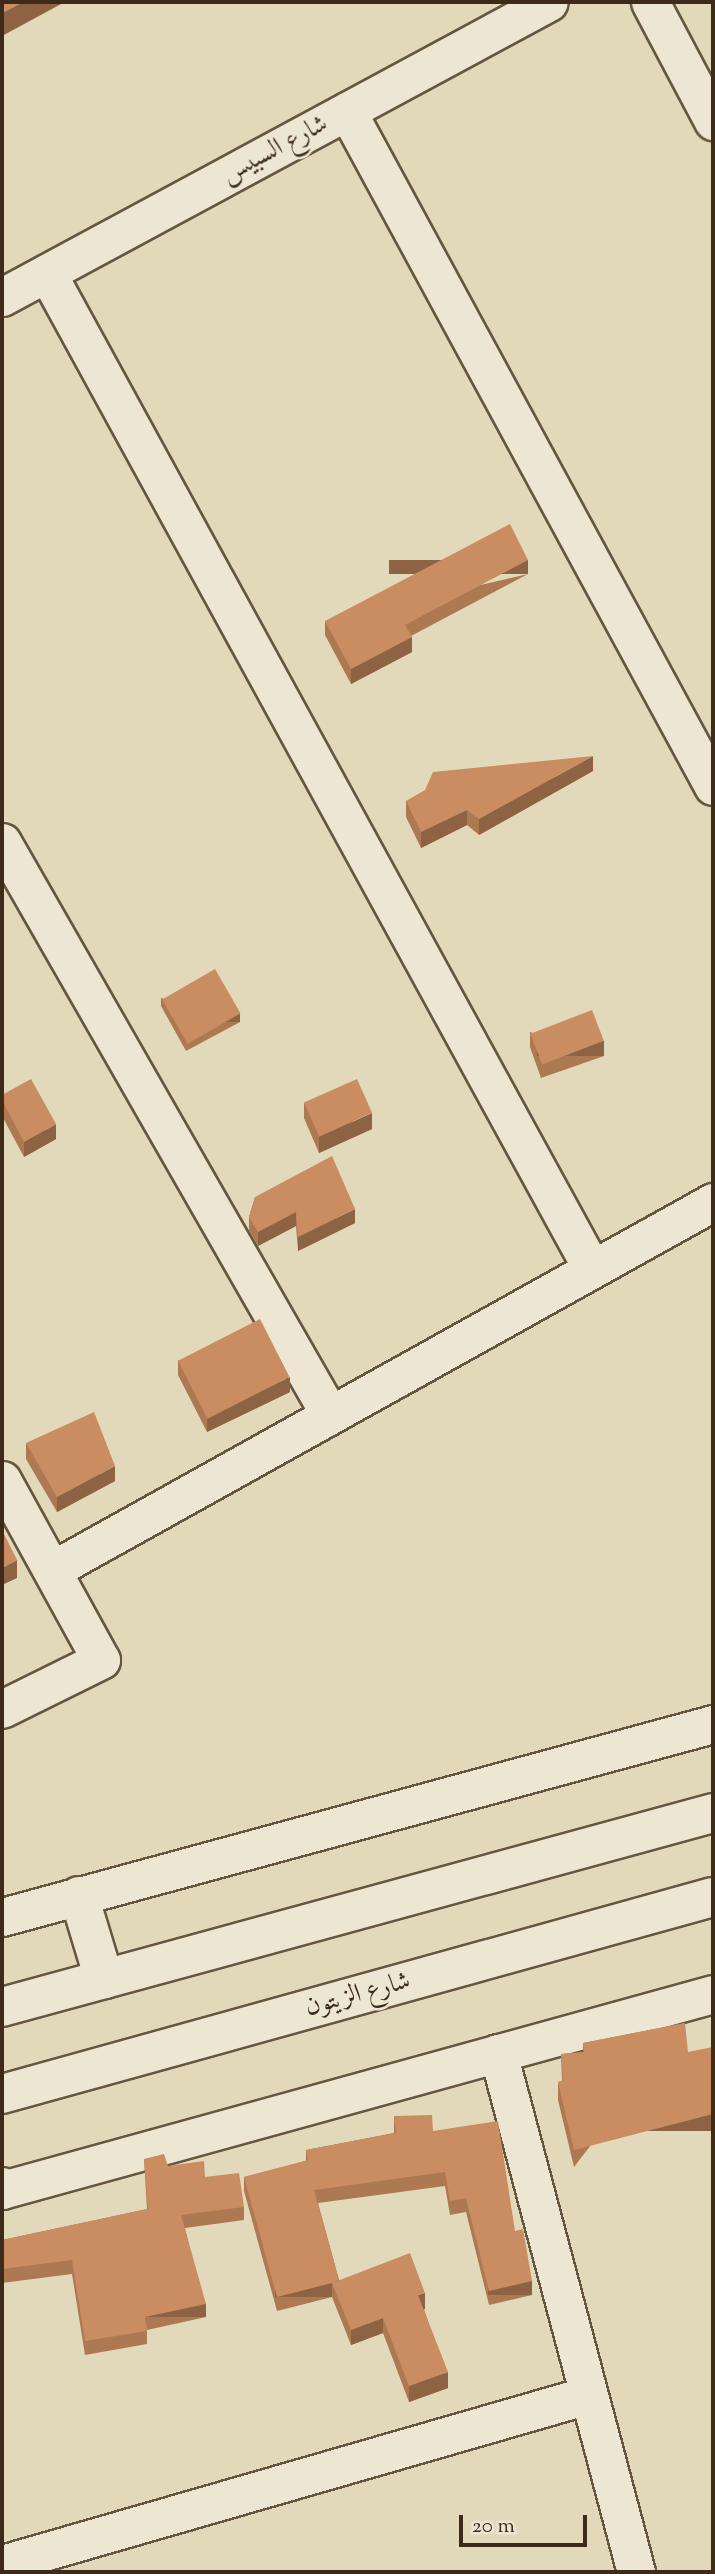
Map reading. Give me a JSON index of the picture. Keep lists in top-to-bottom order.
{
  "streets": {
    "main road": ["شارع الزيتون"],
    "street": ["شارع السبيس"]
  },
  "scale_bar": "20 m"
}
